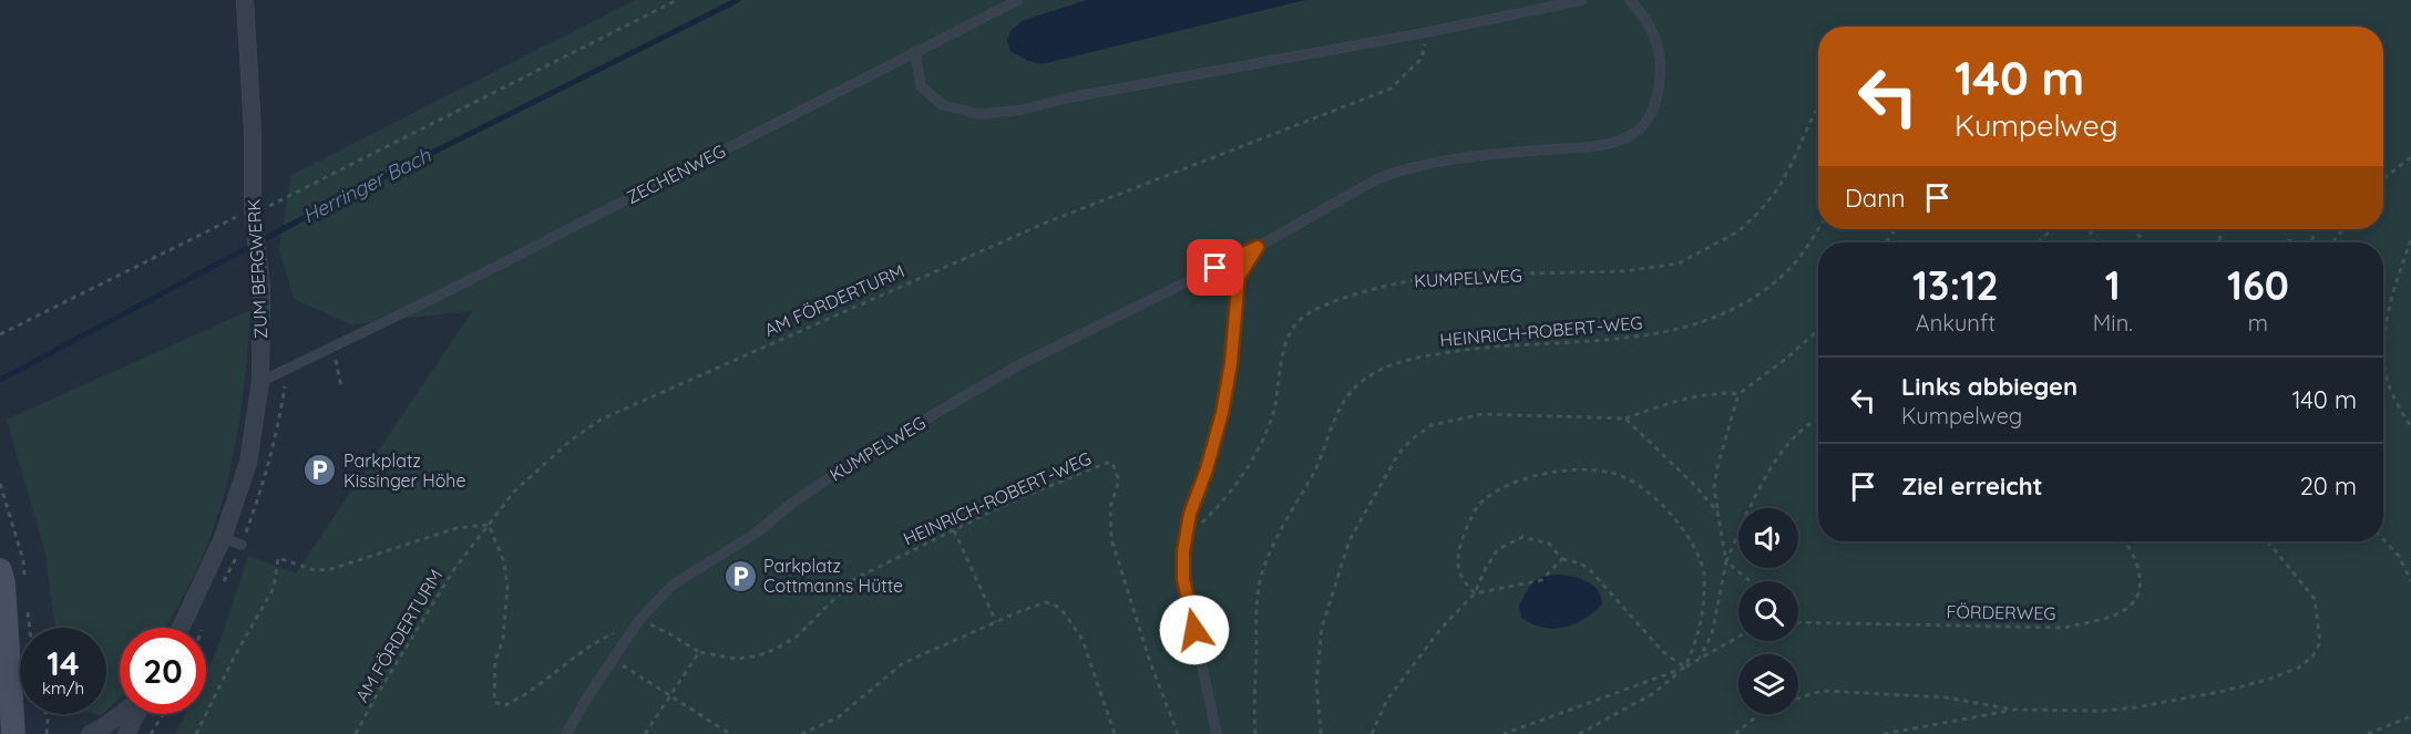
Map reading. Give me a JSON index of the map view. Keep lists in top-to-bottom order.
{
  "streets": {
    "street": ["ZUM BERGWERK"],
    "lane": ["ZECHENWEG", "KUMPELWEG"],
    "path": ["AM FÖRDERTURM", "HEINRICH-ROBERT-WEG", "FÖRDERWEG"]
  },
  "crossings": [
    ["ZECHENWEG", "ZUM BERGWERK"]
  ],
  "water": ["Herringer Bach"],
  "places": {
    "parking": ["Parkplatz Kissinger Höhe", "Parkplatz Cottmanns Hütte"]
  },
  "page": {
    "turn": ["140 m", "Kumpelweg"],
    "then": "Dann",
    "eta": [
      "13:12",
      "Ankunft",
      "1",
      "Min.",
      "160",
      "m"
    ],
    "list": [
      {
        "name": "Links abbiegen",
        "note": "Kumpelweg",
        "value": "140 m"
      },
      {
        "name": "Ziel erreicht",
        "value": "20 m"
      }
    ],
    "speed": "14 km/h",
    "limit": "20"
  }
}
